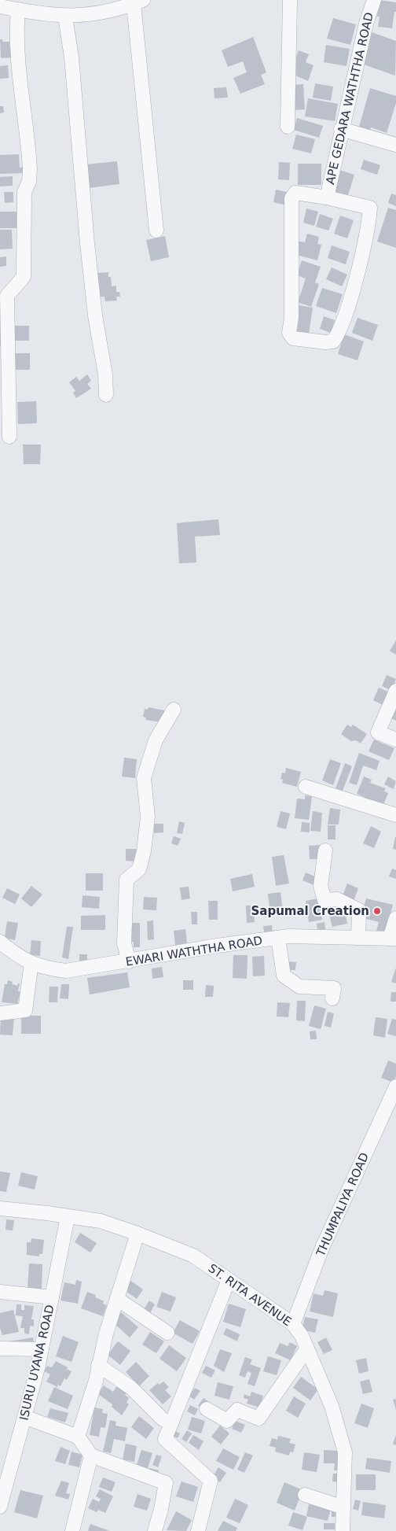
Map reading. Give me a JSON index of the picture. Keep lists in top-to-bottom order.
{
  "streets": {
    "street": [
      "APE GEDARA WATHTHA ROAD",
      "EWARI WATHTHA ROAD",
      "THUMPALIYA ROAD",
      "ST. RITA AVENUE",
      "ISURU UYANA ROAD"
    ]
  },
  "crossings": [
    ["THUMPALIYA ROAD", "ST. RITA AVENUE"],
    ["ST. RITA AVENUE", "ISURU UYANA ROAD"]
  ],
  "places": ["Sapumal Creation"]
}
